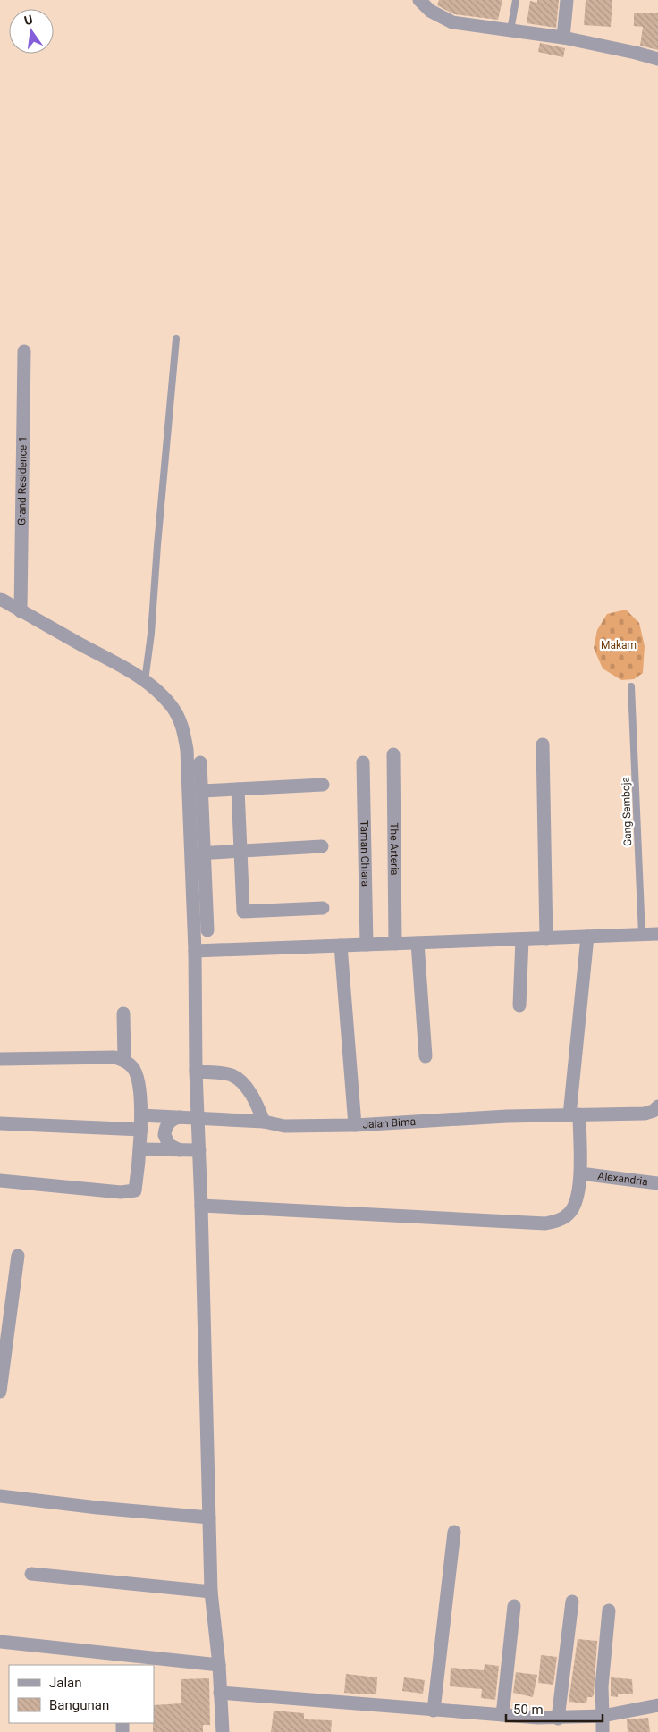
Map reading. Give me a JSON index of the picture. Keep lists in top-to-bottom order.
{
  "streets": {
    "street": [
      "Grand Residence 1",
      "The Arteria",
      "Taman Chiara",
      "Jalan Bima",
      "Alexandria"
    ],
    "lane": ["Gang Semboja"]
  },
  "parks": ["Makam"],
  "legend": ["Jalan", "Bangunan"],
  "scale_bar": "50 m",
  "north": "top"
}
